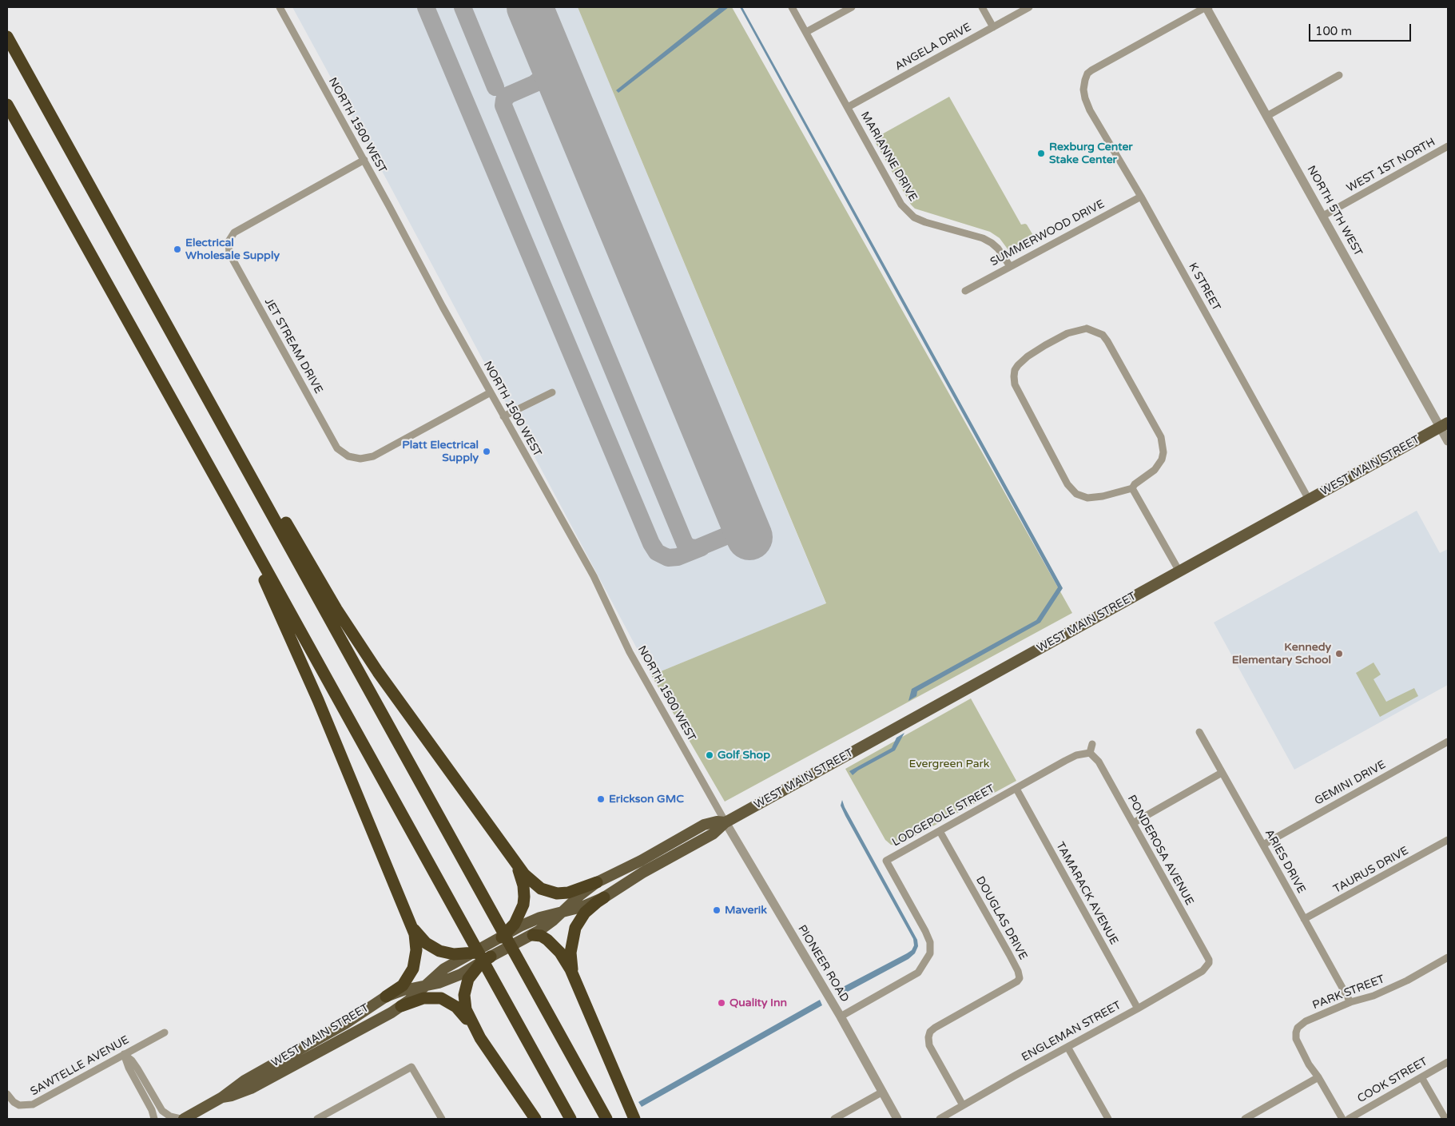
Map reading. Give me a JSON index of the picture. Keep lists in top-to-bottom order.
{
  "streets": {
    "main road": ["WEST MAIN STREET"],
    "street": [
      "ANGELA DRIVE",
      "NORTH 1500 WEST",
      "MARIANNE DRIVE",
      "WEST 1ST NORTH",
      "NORTH 5TH WEST",
      "SUMMERWOOD DRIVE",
      "K STREET",
      "JET STREAM DRIVE",
      "GEMINI DRIVE",
      "LODGEPOLE STREET",
      "PONDEROSA AVENUE",
      "ARIES DRIVE",
      "TAURUS DRIVE",
      "TAMARACK AVENUE",
      "DOUGLAS DRIVE",
      "PIONEER ROAD",
      "PARK STREET",
      "ENGLEMAN STREET",
      "SAWTELLE AVENUE",
      "COOK STREET"
    ]
  },
  "crossings": [
    ["ANGELA DRIVE", "MARIANNE DRIVE"],
    ["NORTH 1500 WEST", "JET STREAM DRIVE"],
    ["NORTH 1500 WEST", "WEST MAIN STREET"],
    ["NORTH 1500 WEST", "PIONEER ROAD"],
    ["MARIANNE DRIVE", "SUMMERWOOD DRIVE"],
    ["WEST 1ST NORTH", "NORTH 5TH WEST"],
    ["NORTH 5TH WEST", "K STREET"],
    ["NORTH 5TH WEST", "WEST MAIN STREET"],
    ["SUMMERWOOD DRIVE", "K STREET"],
    ["K STREET", "WEST MAIN STREET"],
    ["WEST MAIN STREET", "PIONEER ROAD"],
    ["GEMINI DRIVE", "ARIES DRIVE"],
    ["LODGEPOLE STREET", "PONDEROSA AVENUE"],
    ["LODGEPOLE STREET", "TAMARACK AVENUE"],
    ["LODGEPOLE STREET", "DOUGLAS DRIVE"],
    ["LODGEPOLE STREET", "PIONEER ROAD"],
    ["PONDEROSA AVENUE", "ENGLEMAN STREET"],
    ["ARIES DRIVE", "TAURUS DRIVE"],
    ["ARIES DRIVE", "PARK STREET"],
    ["TAMARACK AVENUE", "ENGLEMAN STREET"],
    ["DOUGLAS DRIVE", "ENGLEMAN STREET"]
  ],
  "parks": ["Evergreen Park"],
  "places": [
    "Rexburg Center Stake Center",
    "Electrical Wholesale Supply",
    "Platt Electrical Supply",
    "Kennedy Elementary School",
    "Golf Shop",
    "Erickson GMC",
    "Maverik",
    "Quality Inn"
  ],
  "scale_bar": "100 m"
}
